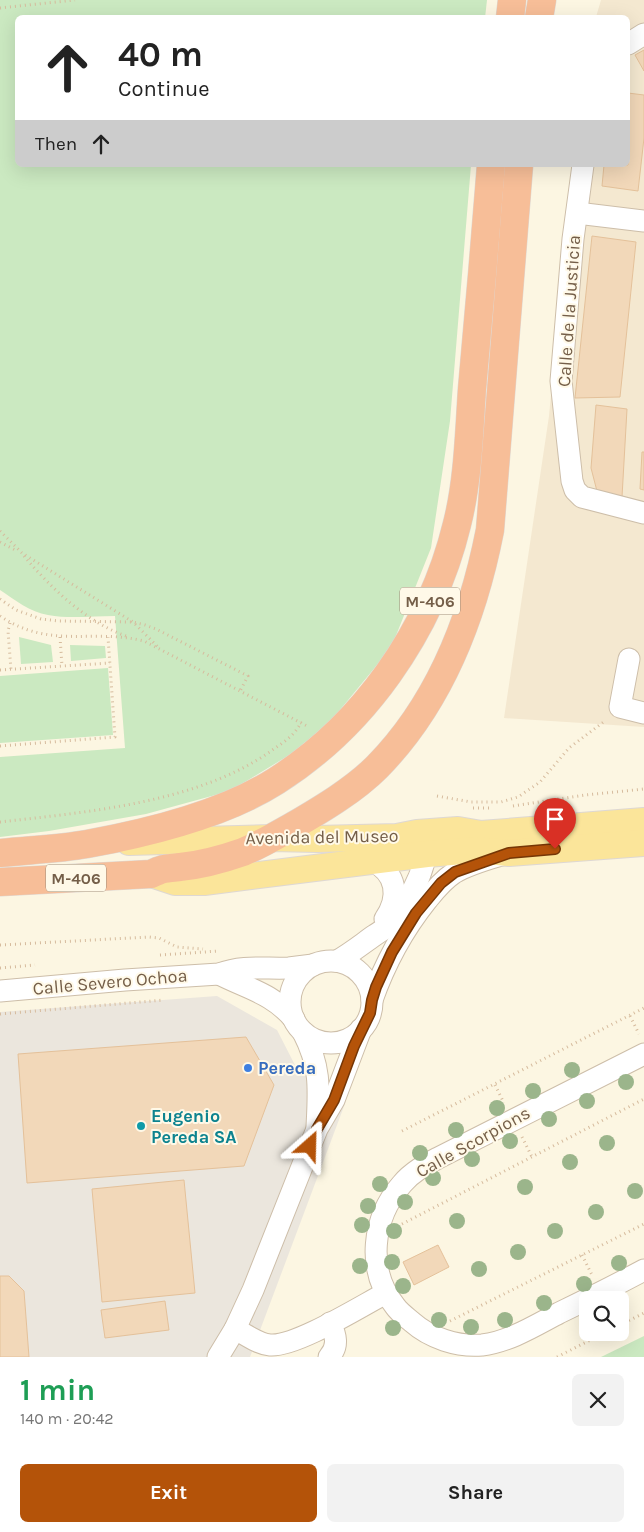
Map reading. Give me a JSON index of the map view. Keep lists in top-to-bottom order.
{
  "streets": {
    "highway": ["M-406", "Avenida del Museo"],
    "street": ["Calle de la Justicia", "Calle Severo Ochoa", "Calle Scorpions"]
  },
  "crossings": [
    ["M-406", "Avenida del Museo"]
  ],
  "places": ["Pereda", "Eugenio Pereda SA"],
  "page": {
    "turn": ["40 m", "Continue"],
    "then": "Then",
    "heading": ["1 min", "140 m · 20:42"],
    "buttons": ["Exit", "Share"]
  }
}
